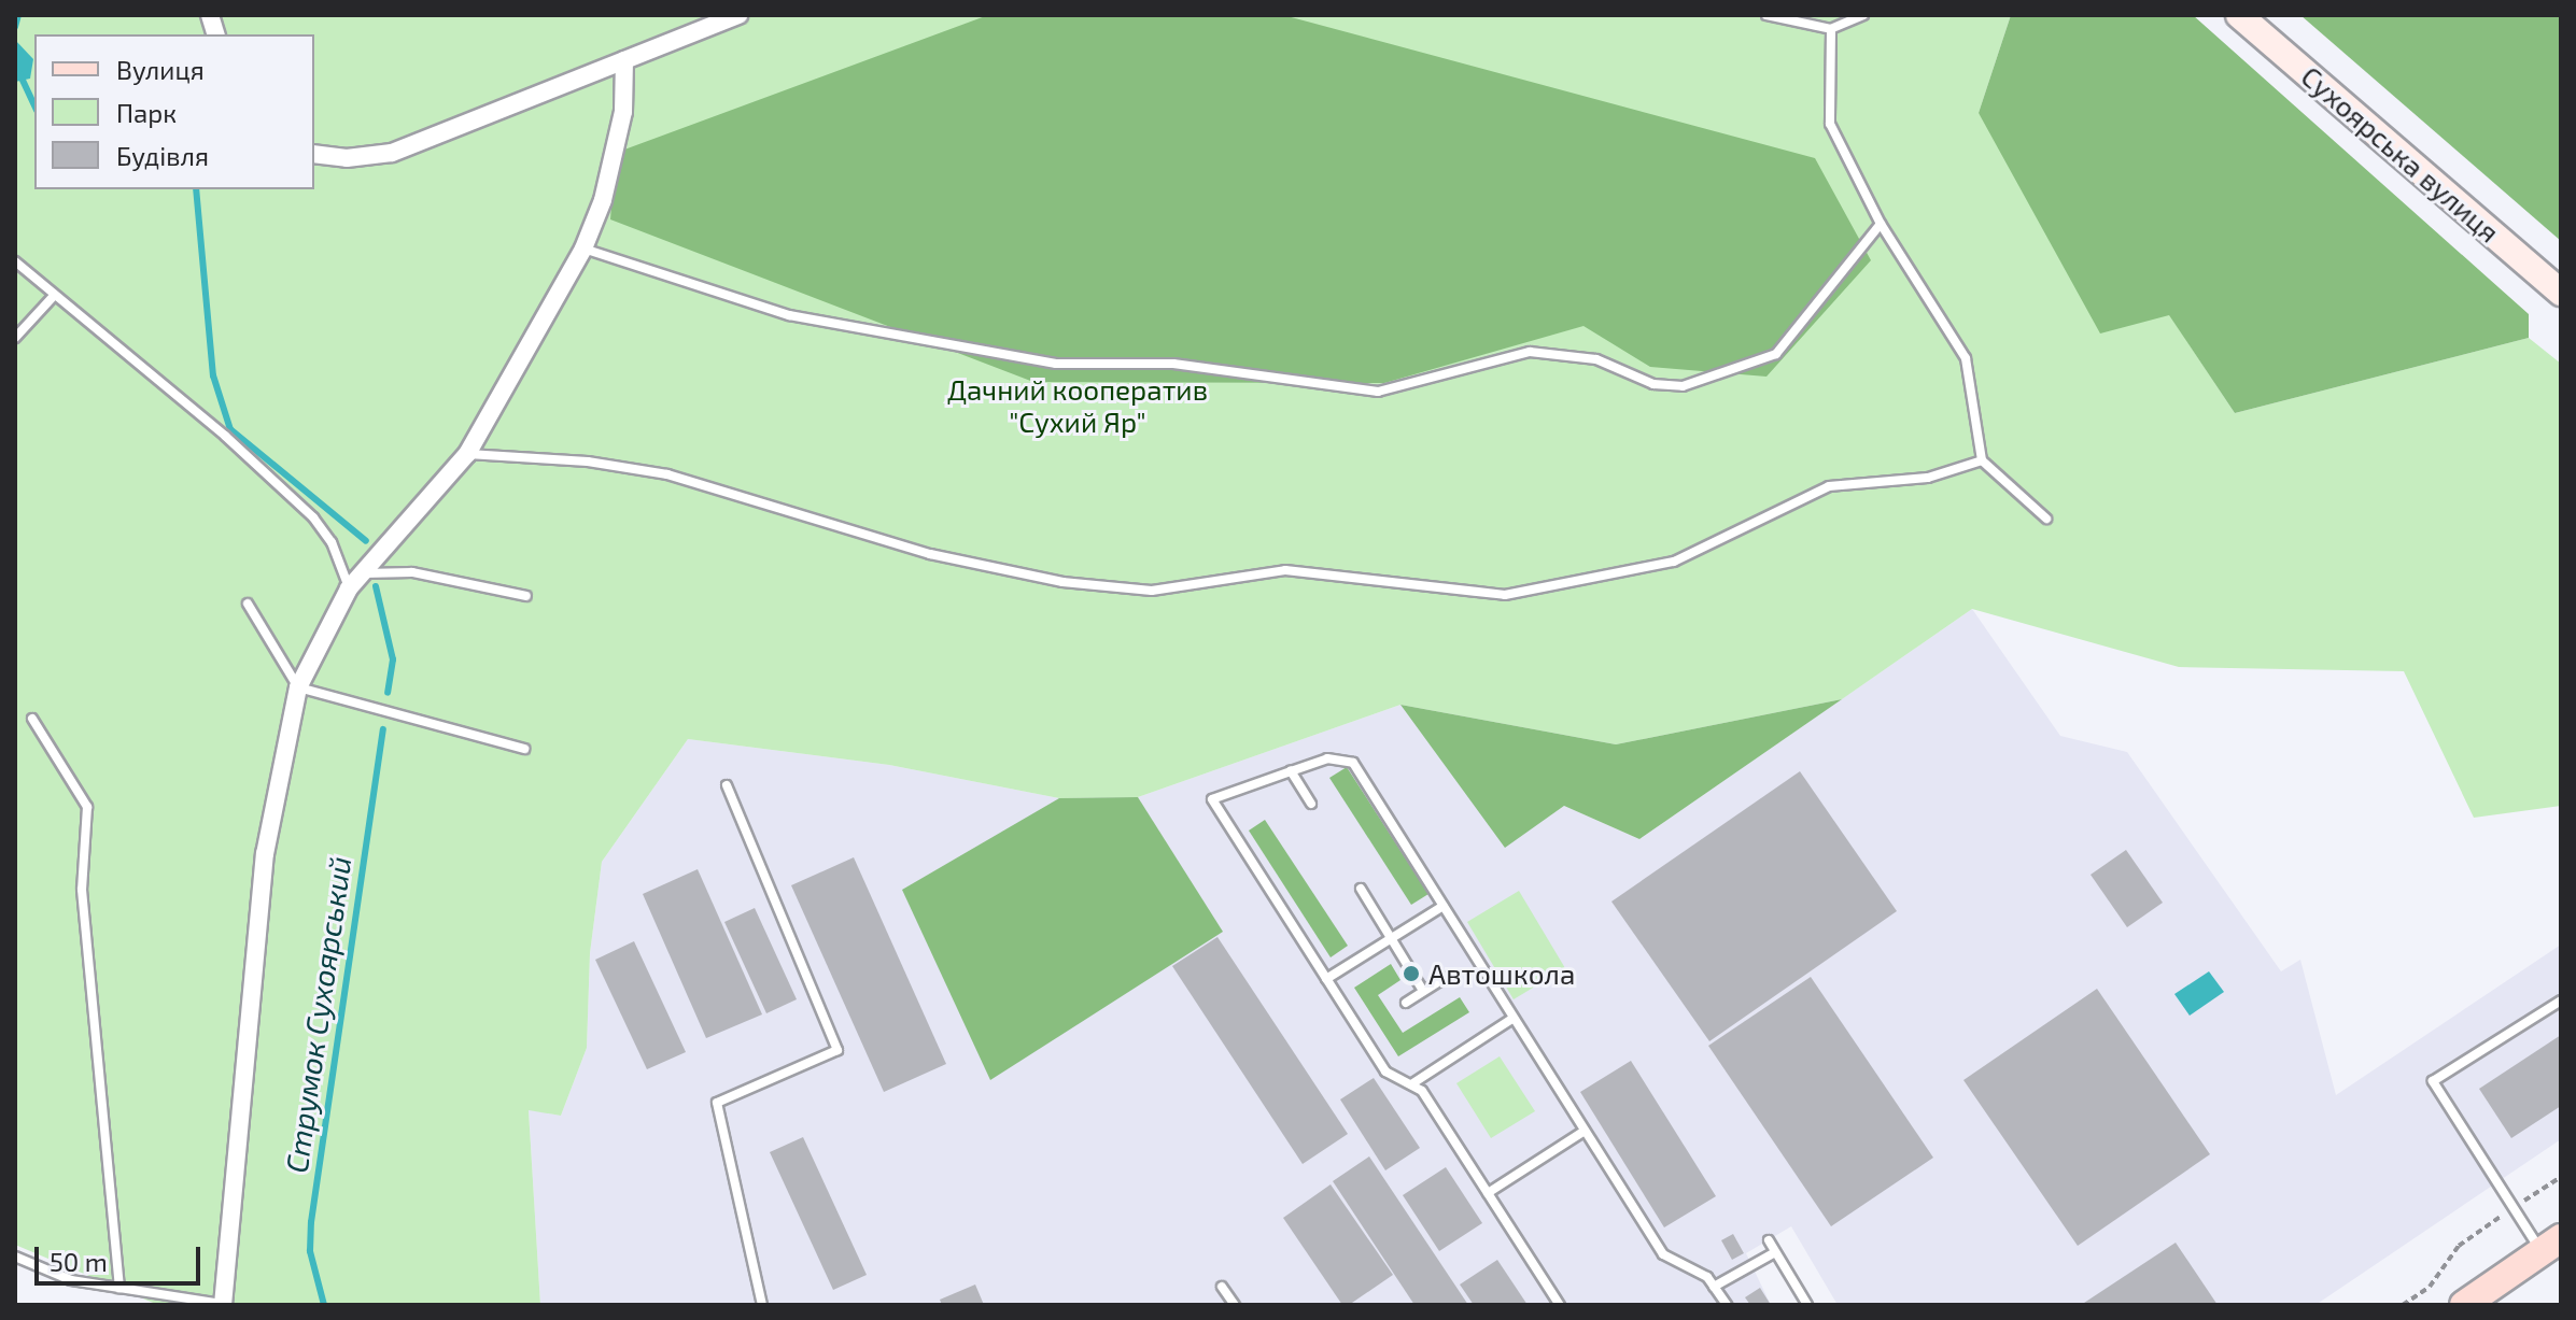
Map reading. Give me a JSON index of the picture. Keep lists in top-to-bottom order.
{
  "streets": {
    "street": ["Сухоярська вулиця"]
  },
  "water": ["Струмок Сухоярський"],
  "parks": ["Дачний кооператив \"Сухий Яр\""],
  "places": ["Автошкола"],
  "legend": ["Вулиця", "Парк", "Будівля"],
  "scale_bar": "50 m"
}
